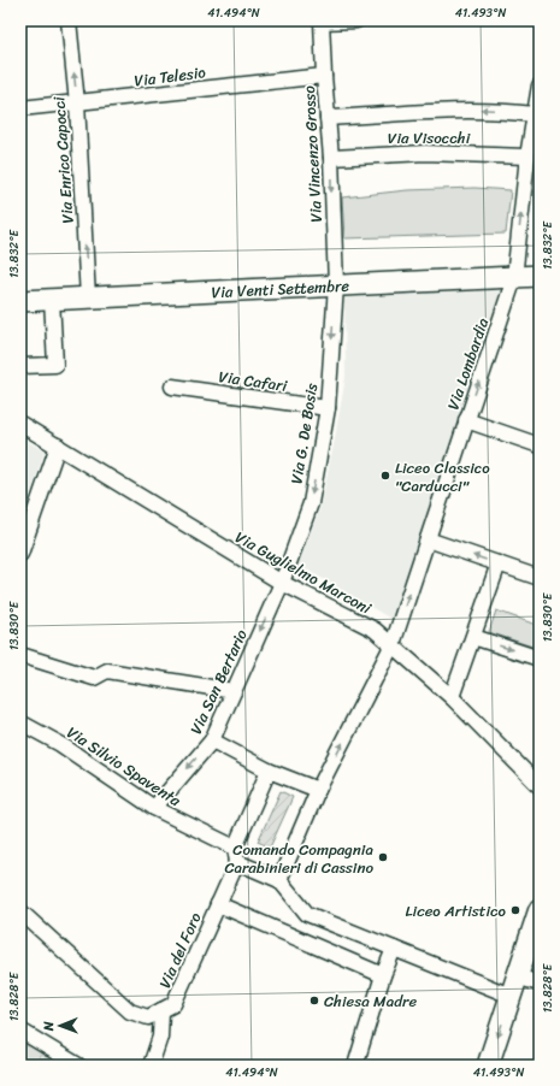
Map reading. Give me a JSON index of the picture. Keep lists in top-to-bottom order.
{
  "streets": {
    "main road": ["Via Venti Settembre"],
    "street": [
      "Via Telesio",
      "Via Visocchi",
      "Via Vincenzo Grosso",
      "Via Enrico Capocci",
      "Via Lombardia",
      "Via Cafari",
      "Via G. De Bosis",
      "Via Guglielmo Marconi",
      "Via San Bertario",
      "Via Silvio Spaventa",
      "Via del Foro"
    ]
  },
  "crossings": [
    ["Via Telesio", "Via Vincenzo Grosso"],
    ["Via Telesio", "Via Enrico Capocci"],
    ["Via Visocchi", "Via Vincenzo Grosso"],
    ["Via Visocchi", "Via Lombardia"],
    ["Via Vincenzo Grosso", "Via Venti Settembre"],
    ["Via Vincenzo Grosso", "Via G. De Bosis"],
    ["Via Enrico Capocci", "Via Venti Settembre"],
    ["Via Venti Settembre", "Via Lombardia"],
    ["Via Venti Settembre", "Via G. De Bosis"],
    ["Via Lombardia", "Via Guglielmo Marconi"],
    ["Via Lombardia", "Via Silvio Spaventa"],
    ["Via Cafari", "Via G. De Bosis"],
    ["Via G. De Bosis", "Via Guglielmo Marconi"],
    ["Via G. De Bosis", "Via San Bertario"],
    ["Via Guglielmo Marconi", "Via San Bertario"],
    ["Via San Bertario", "Via Silvio Spaventa"],
    ["Via Silvio Spaventa", "Via del Foro"]
  ],
  "one_way": [
    "Via Vincenzo Grosso",
    "Via Enrico Capocci",
    "Via Lombardia",
    "Via G. De Bosis",
    "Via San Bertario"
  ],
  "places": [
    "Liceo Classico \"Carducci\"",
    "Comando Compagnia Carabinieri di Cassino",
    "Liceo Artistico",
    "Chiesa Madre"
  ],
  "north": "left",
  "coordinates": [
    "41.494°N",
    "41.493°N",
    "13.832°E",
    "13.830°E",
    "13.828°E"
  ]
}
